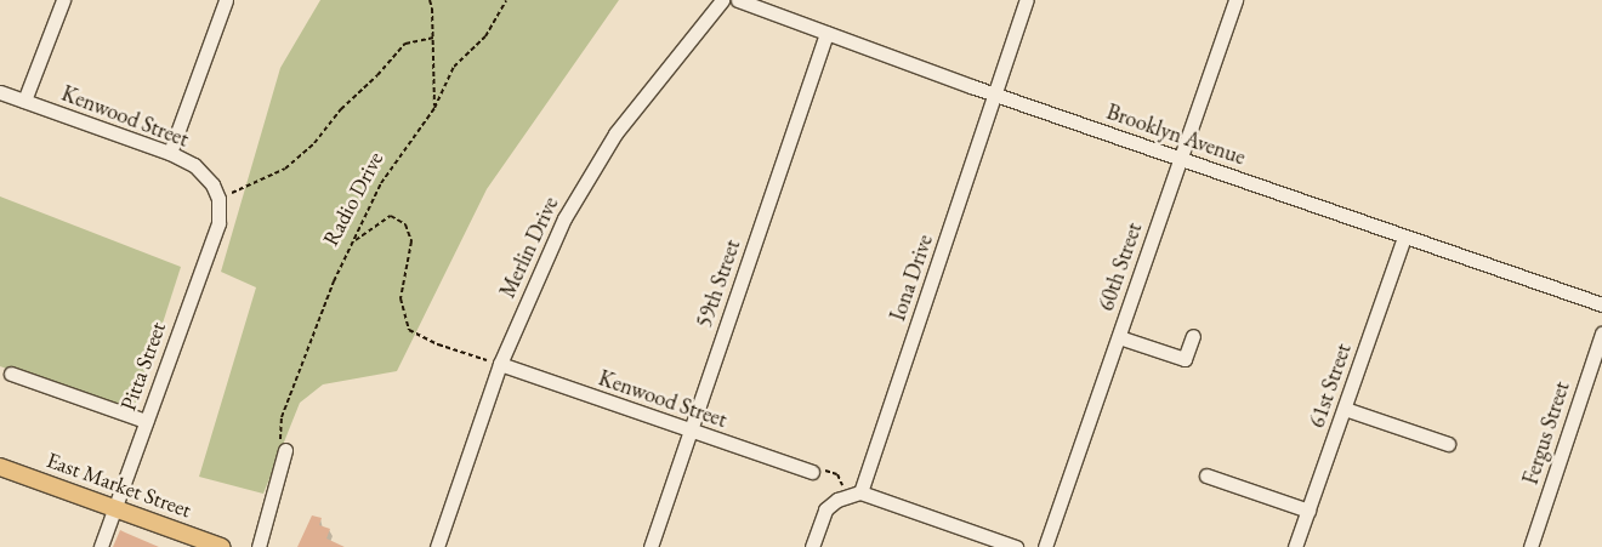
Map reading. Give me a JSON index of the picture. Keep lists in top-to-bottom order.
{
  "streets": {
    "main road": ["East Market Street"],
    "street": [
      "Kenwood Street",
      "Brooklyn Avenue",
      "Merlin Drive",
      "60th Street",
      "Iona Drive",
      "59th Street",
      "Pitta Street",
      "61st Street",
      "Fergus Street"
    ],
    "path": ["Radio Drive"]
  },
  "crossings": [
    ["Kenwood Street", "Merlin Drive"],
    ["Kenwood Street", "59th Street"],
    ["Kenwood Street", "Pitta Street"],
    ["Brooklyn Avenue", "60th Street"],
    ["Brooklyn Avenue", "Iona Drive"],
    ["Brooklyn Avenue", "59th Street"],
    ["Brooklyn Avenue", "61st Street"],
    ["Pitta Street", "East Market Street"]
  ]
}
